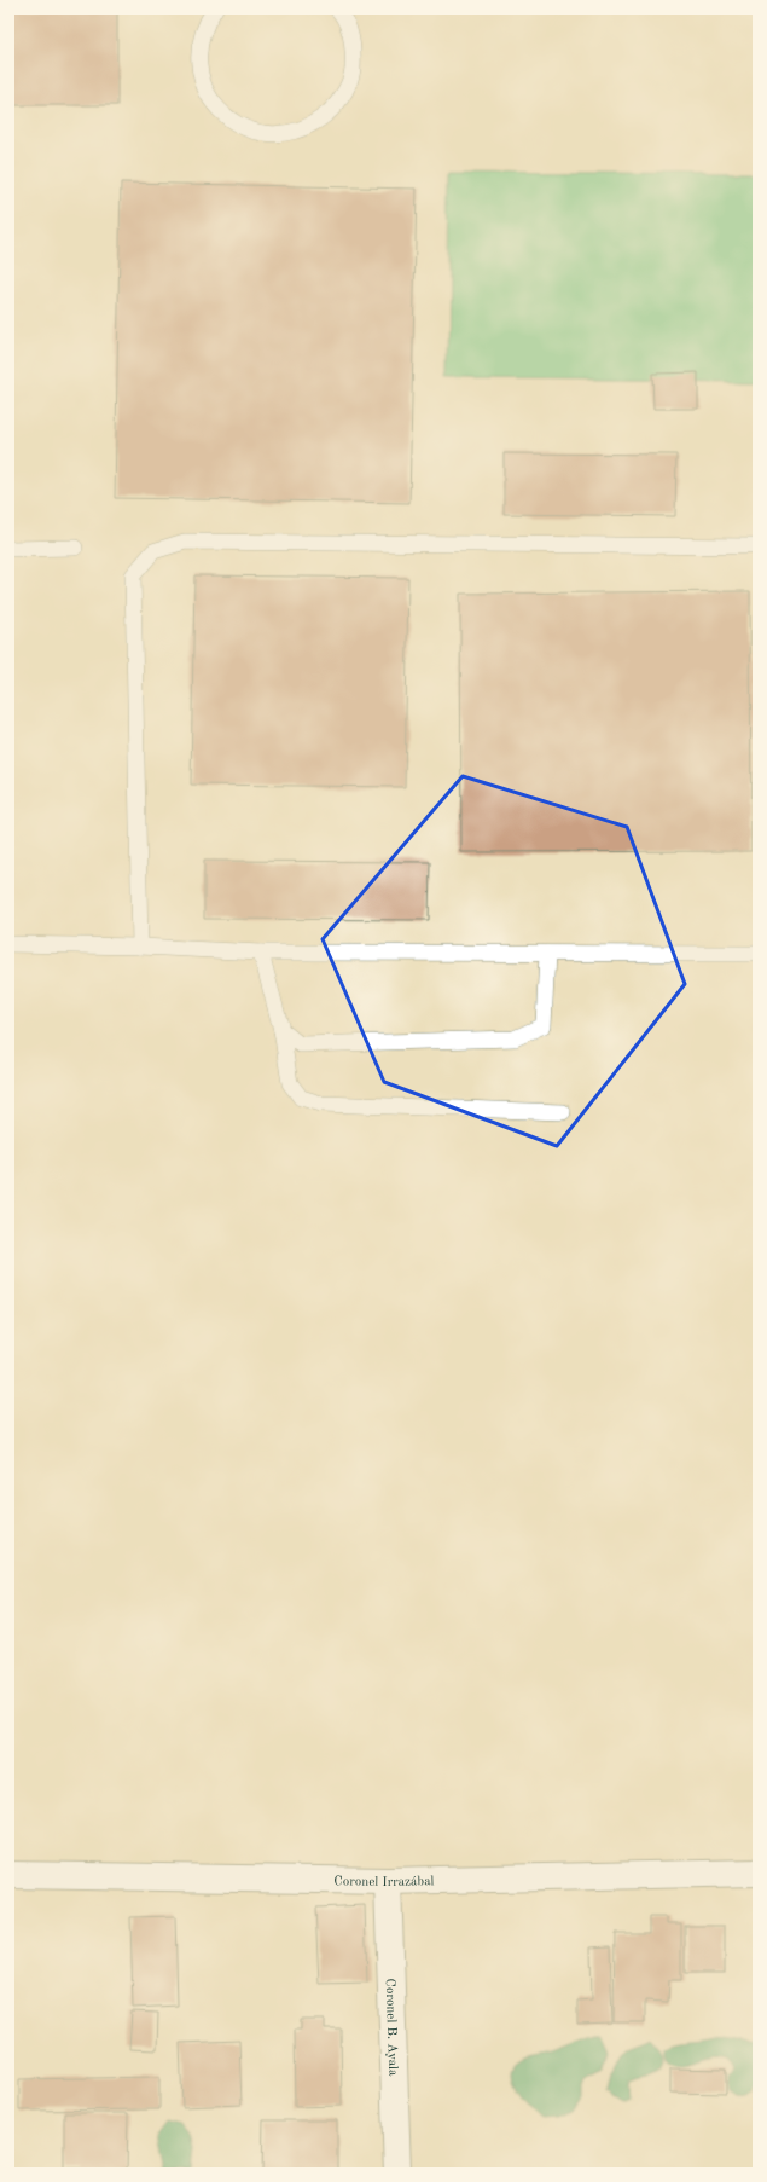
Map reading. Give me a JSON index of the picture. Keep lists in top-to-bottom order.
{
  "streets": {
    "street": ["Coronel Irrazábal", "Coronel B. Ayala"]
  },
  "crossings": [
    ["Coronel Irrazábal", "Coronel B. Ayala"]
  ]
}
